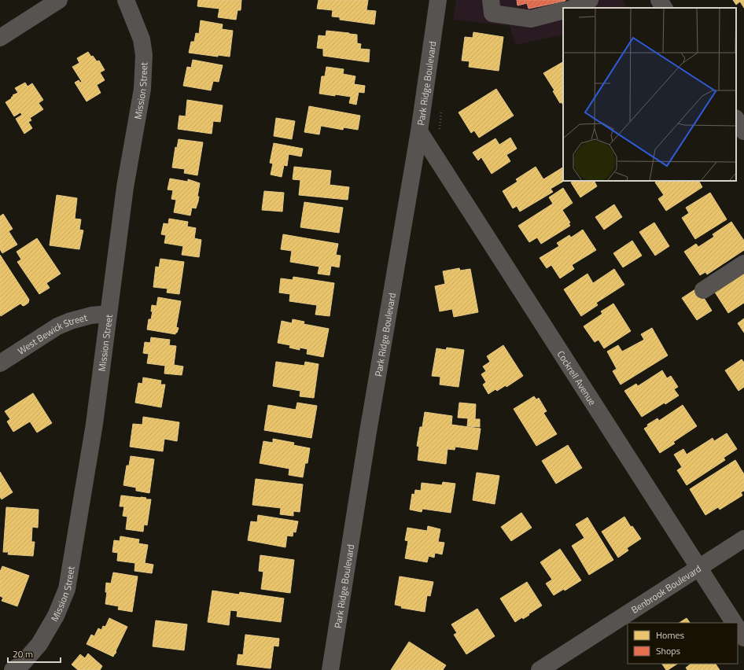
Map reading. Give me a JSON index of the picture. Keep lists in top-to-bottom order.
{
  "streets": {
    "street": [
      "Park Ridge Boulevard",
      "Mission Street",
      "West Bewick Street",
      "Cockrell Avenue",
      "Benbrook Boulevard"
    ]
  },
  "crossings": [
    ["Park Ridge Boulevard", "Cockrell Avenue"],
    ["Mission Street", "West Bewick Street"],
    ["Cockrell Avenue", "Benbrook Boulevard"]
  ],
  "legend": ["Homes", "Shops"],
  "scale_bar": "20 m"
}
